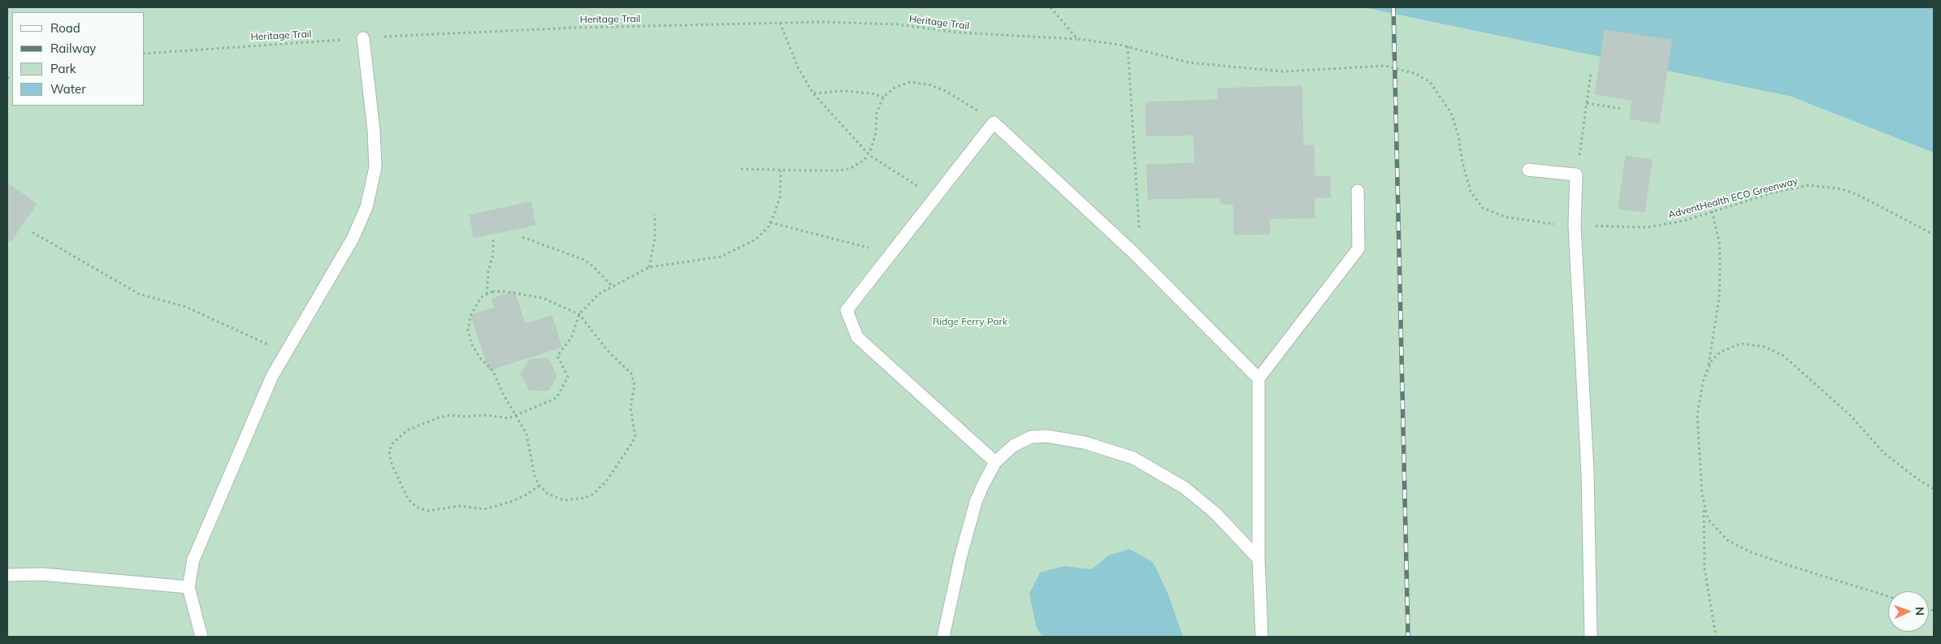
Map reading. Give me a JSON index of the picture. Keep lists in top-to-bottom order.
{
  "streets": {
    "path": ["Heritage Trail", "AdventHealth ECO Greenway"]
  },
  "crossings": [
    ["Heritage Trail", "AdventHealth ECO Greenway"]
  ],
  "parks": ["Ridge Ferry Park"],
  "legend": [
    "Road",
    "Railway",
    "Park",
    "Water"
  ],
  "north": "right"
}
